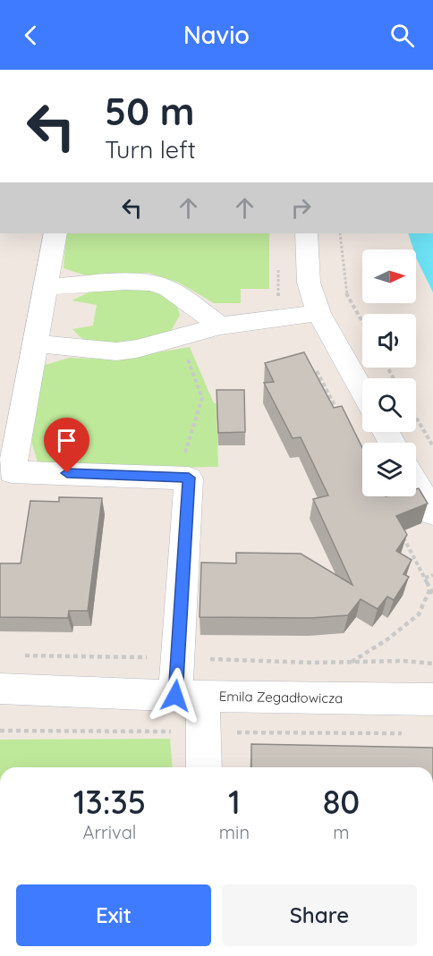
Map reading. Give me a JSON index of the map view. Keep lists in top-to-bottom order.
{
  "streets": {
    "street": ["Emila Zegadłowicza"]
  },
  "north": "right",
  "page": {
    "header": "Navio",
    "turn": ["50 m", "Turn left"],
    "eta": [
      "13:35",
      "Arrival",
      "1",
      "min",
      "80",
      "m"
    ],
    "buttons": ["Exit", "Share"]
  }
}
